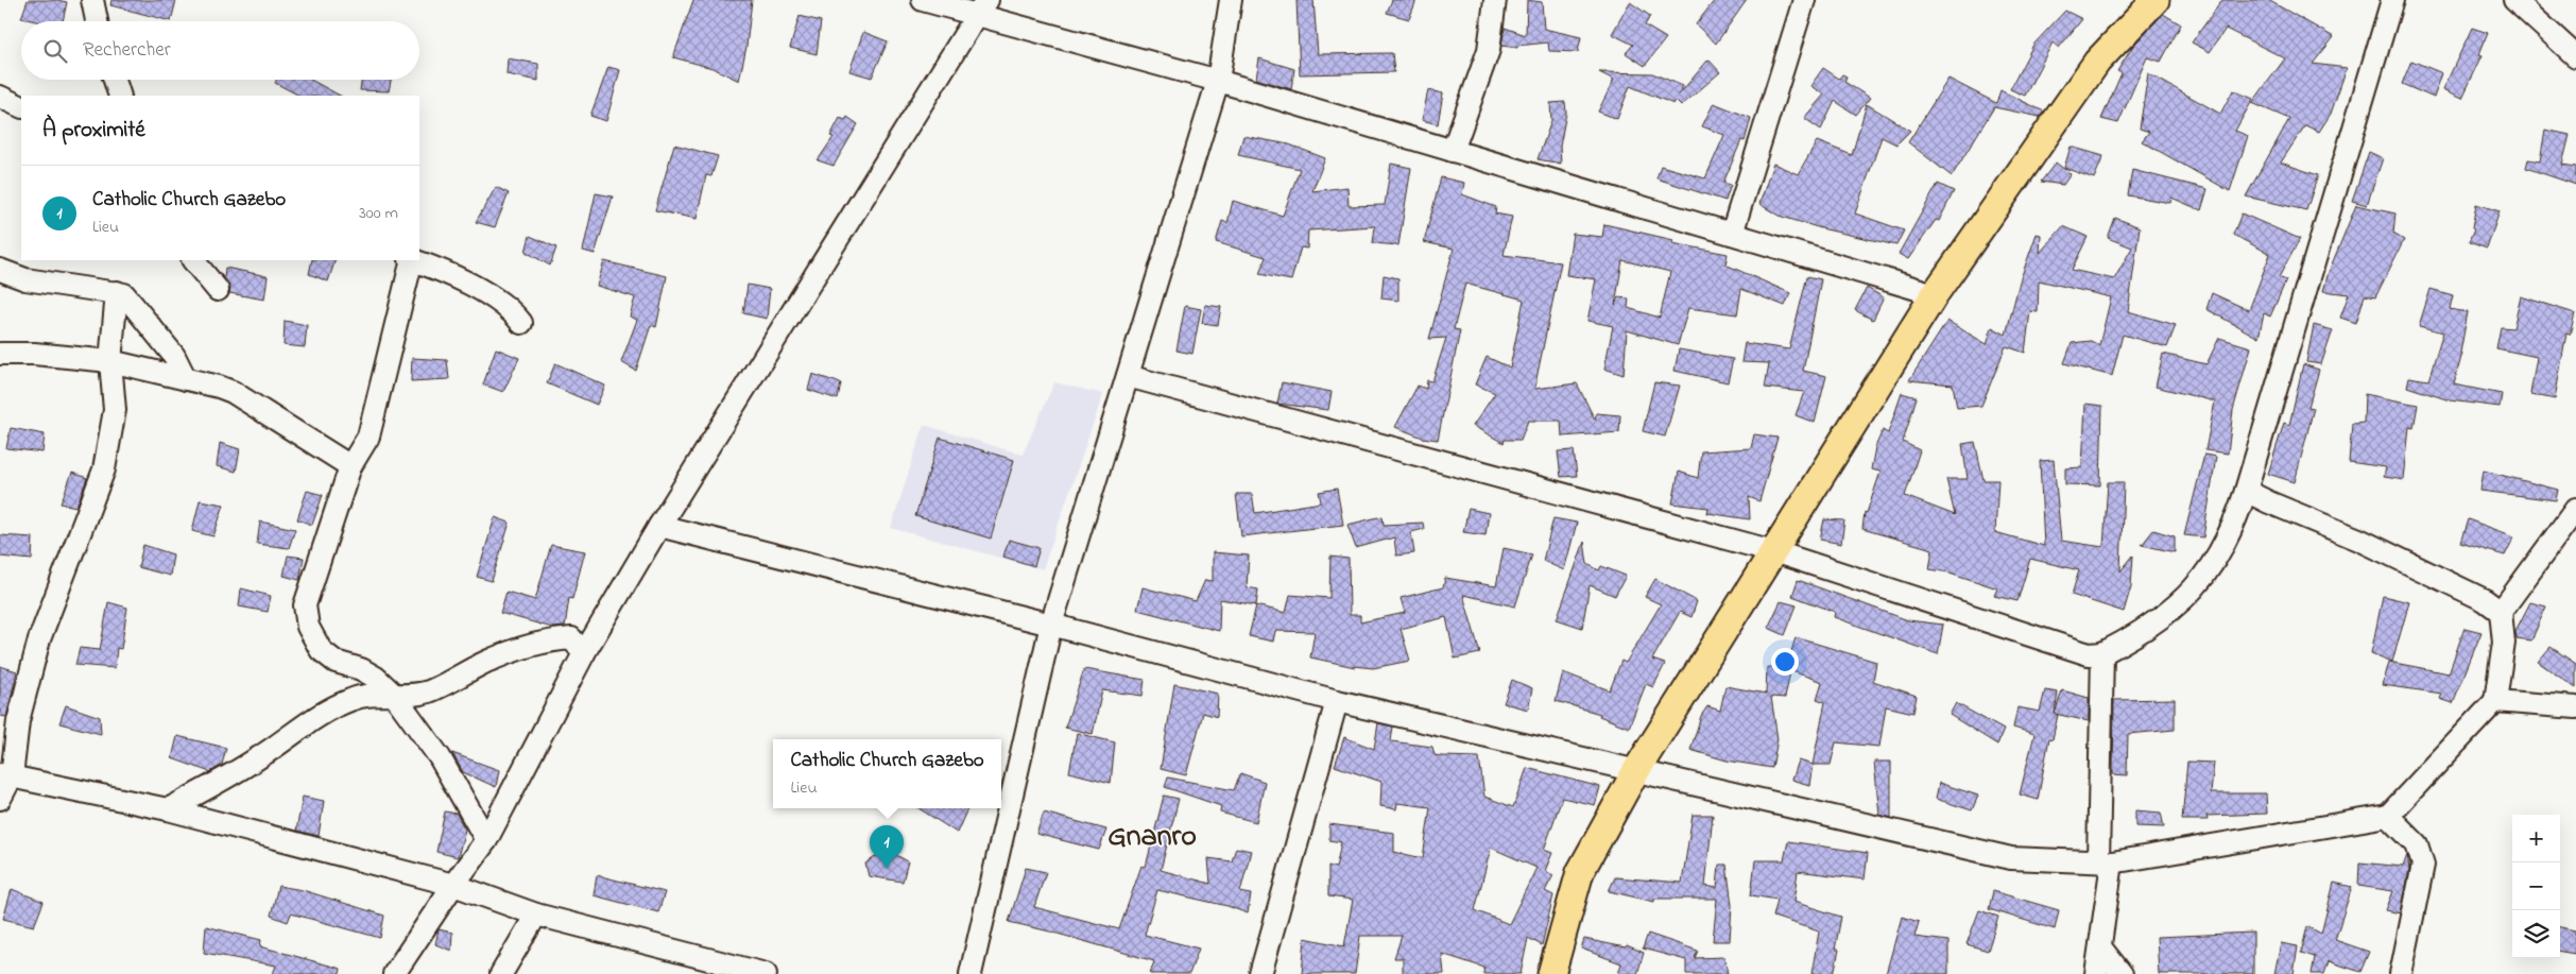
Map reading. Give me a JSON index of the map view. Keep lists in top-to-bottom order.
{
  "districts": ["Gnanro"],
  "page": {
    "search": "Rechercher",
    "heading": "À proximité",
    "list": [
      {
        "mark": "1",
        "name": "Catholic Church Gazebo",
        "note": "Lieu",
        "value": "300 m"
      }
    ],
    "popup": ["Catholic Church Gazebo", "Lieu"],
    "map_buttons": ["+", "−"],
    "pins": "1"
  }
}
